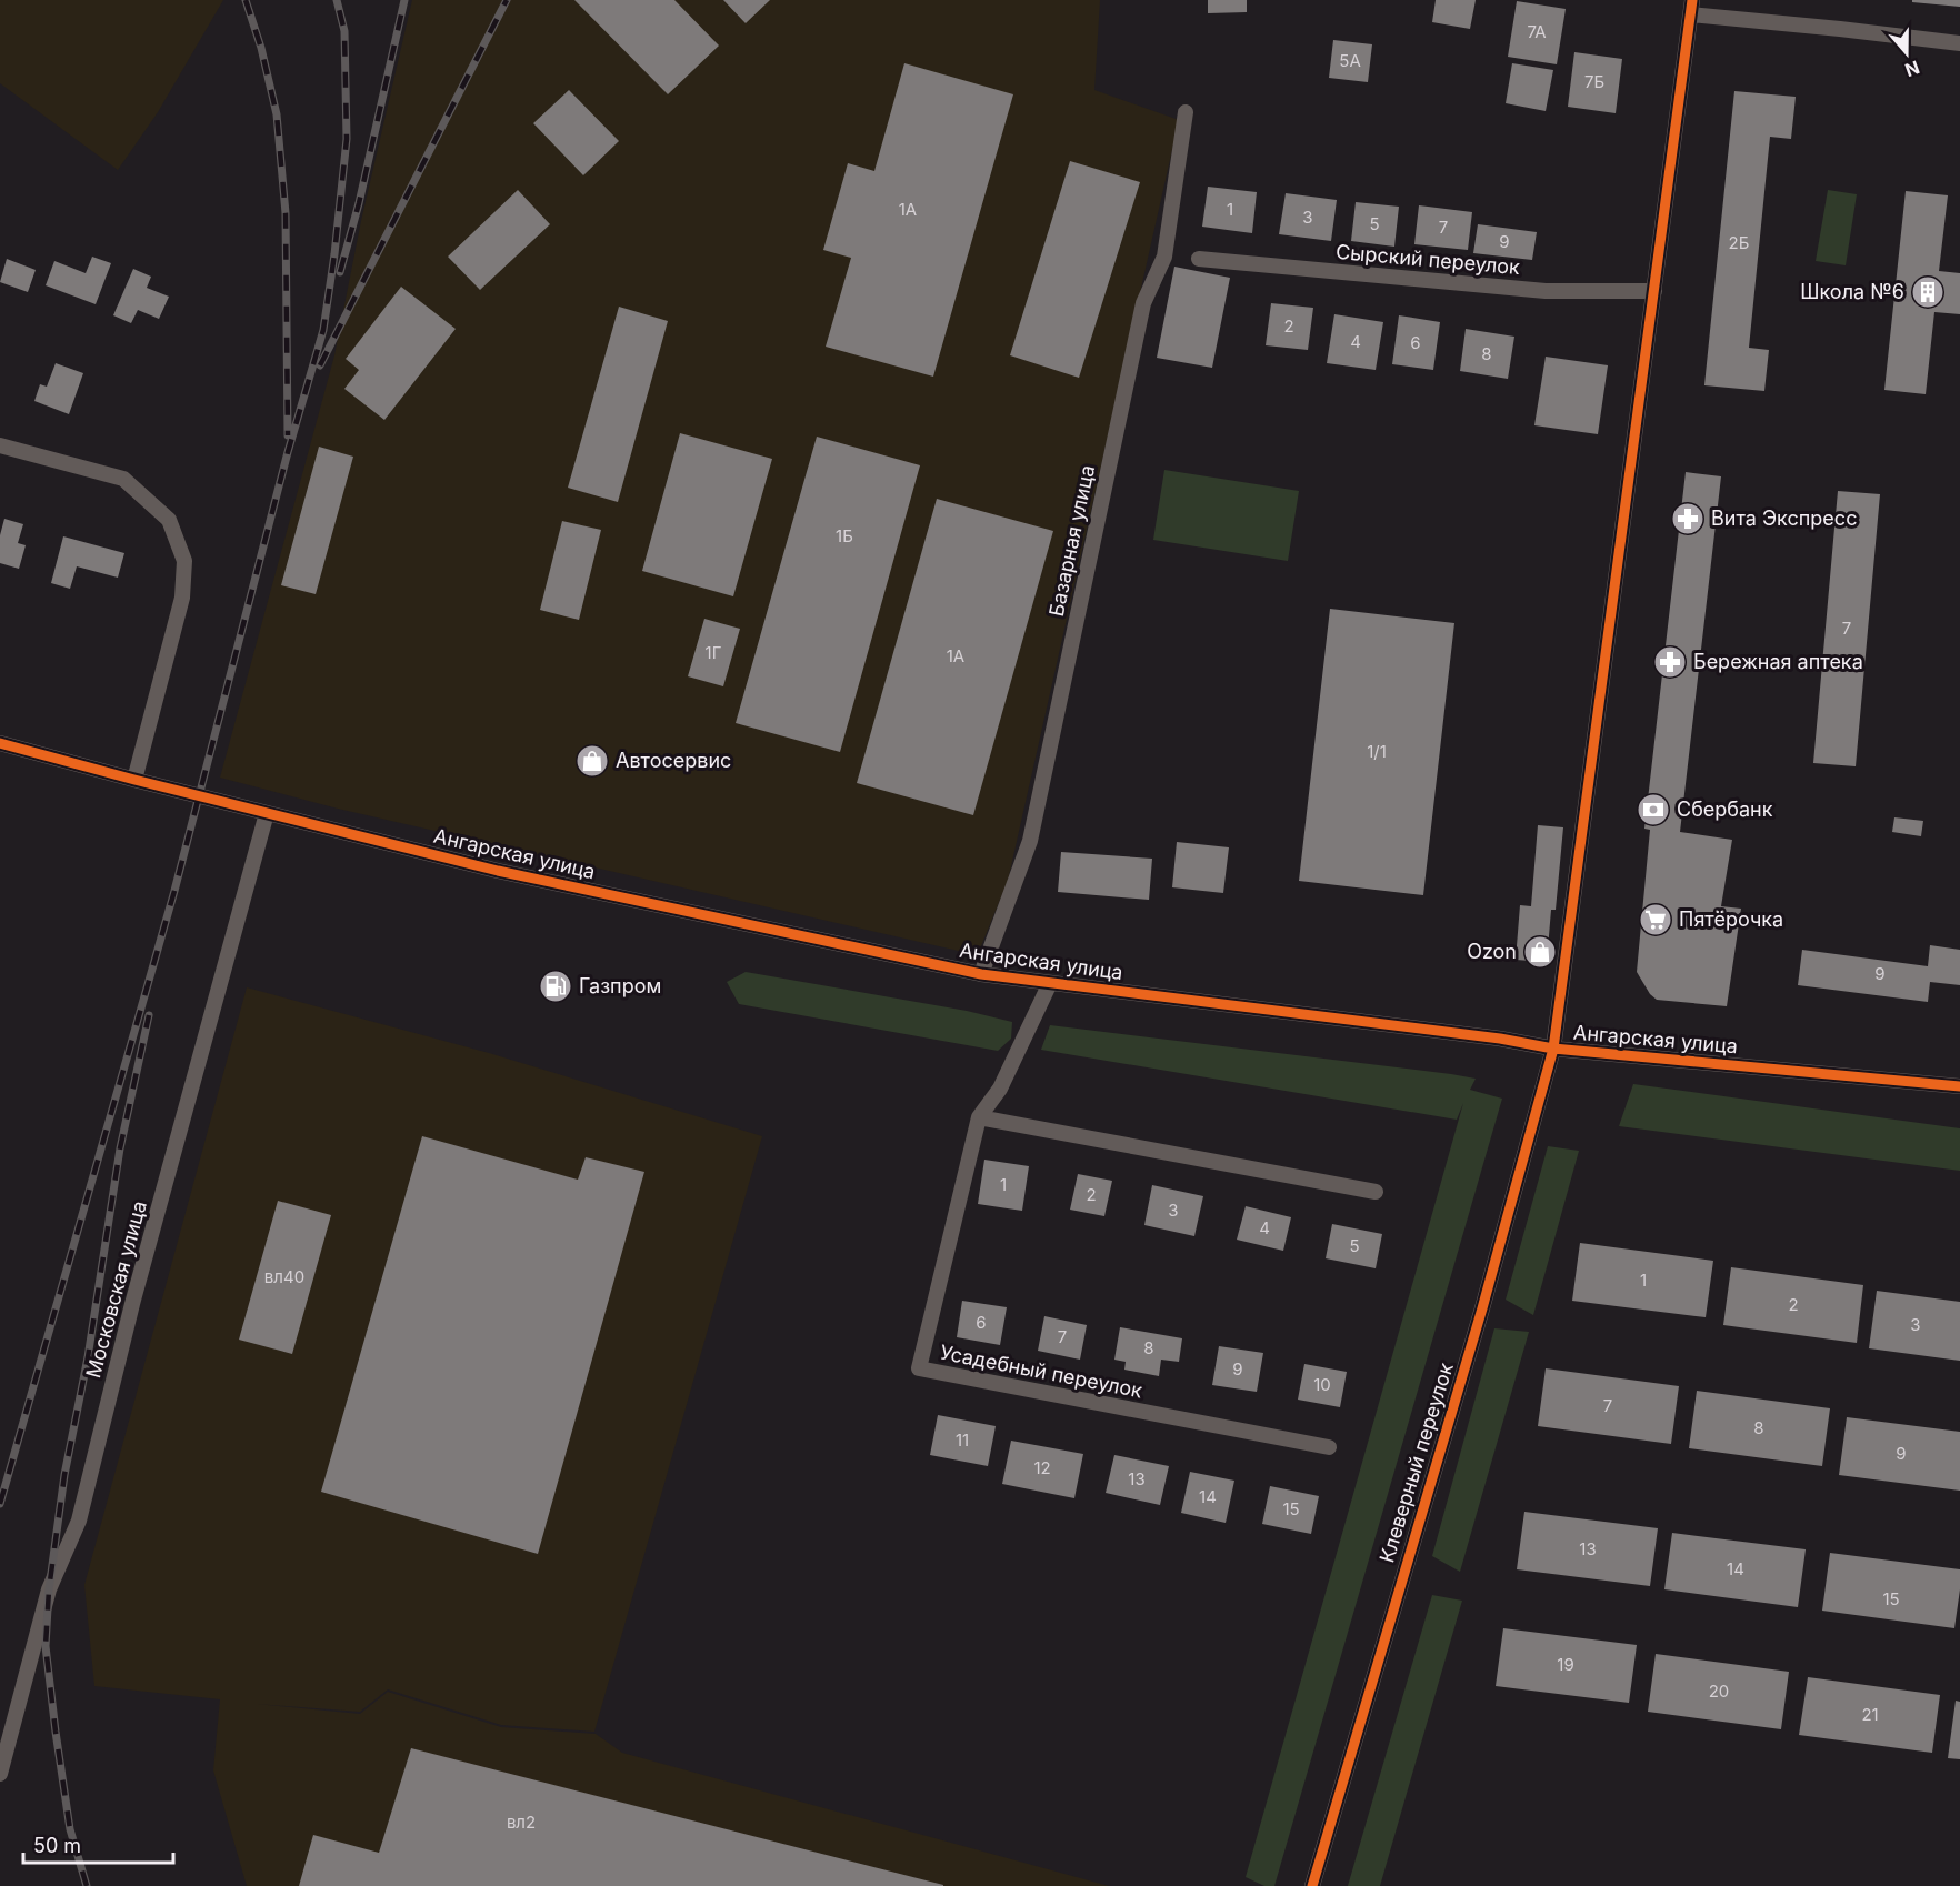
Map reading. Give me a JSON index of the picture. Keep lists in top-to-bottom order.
{
  "streets": {
    "street": [
      "Сырский переулок",
      "Базарная улица",
      "Ангарская улица",
      "Московская улица",
      "Усадебный переулок",
      "Клеверный переулок"
    ]
  },
  "crossings": [
    ["Сырский переулок", "Клеверный переулок"],
    ["Базарная улица", "Ангарская улица"],
    ["Ангарская улица", "Московская улица"],
    ["Ангарская улица", "Усадебный переулок"],
    ["Ангарская улица", "Клеверный переулок"]
  ],
  "places": {
    "building": ["Школа №6"],
    "pharmacy": ["Вита Экспресс", "Бережная аптека"],
    "shop": ["Автосервис", "Ozon"],
    "bank": ["Сбербанк"],
    "supermarket": ["Пятёрочка"],
    "fuel station": ["Газпром"]
  },
  "house_numbers": [
    "7А",
    "5А",
    "7Б",
    "1А",
    "1",
    "3",
    "5",
    "7",
    "9",
    "2Б",
    "2",
    "4",
    "6",
    "8",
    "1Б",
    "7",
    "1Г",
    "1А",
    "1/1",
    "9",
    "1",
    "2",
    "3",
    "4",
    "5",
    "вл40",
    "1",
    "2",
    "6",
    "3",
    "7",
    "8",
    "9",
    "10",
    "7",
    "8",
    "11",
    "9",
    "12",
    "13",
    "14",
    "15",
    "13",
    "14",
    "15",
    "19",
    "20",
    "21",
    "вл2"
  ],
  "scale_bar": "50 m",
  "north": "bottom"
}
